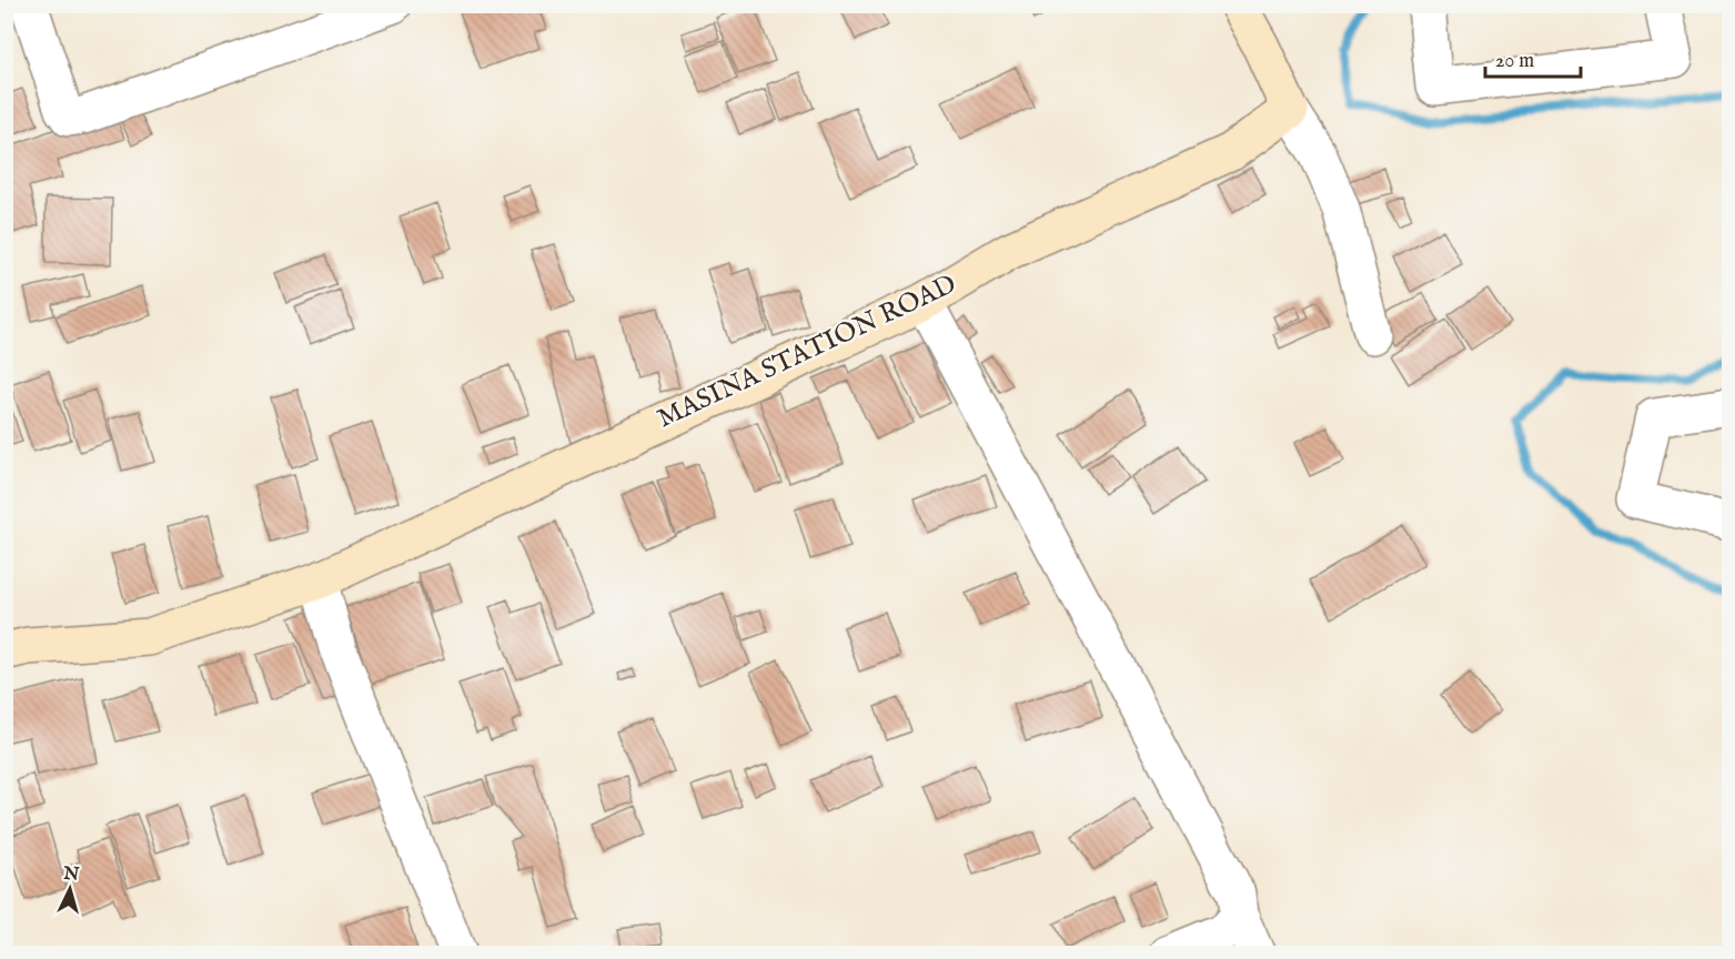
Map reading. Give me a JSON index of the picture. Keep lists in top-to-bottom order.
{
  "streets": {
    "street": ["MASINA STATION ROAD"]
  },
  "scale_bar": "20 m",
  "north": "top"
}
